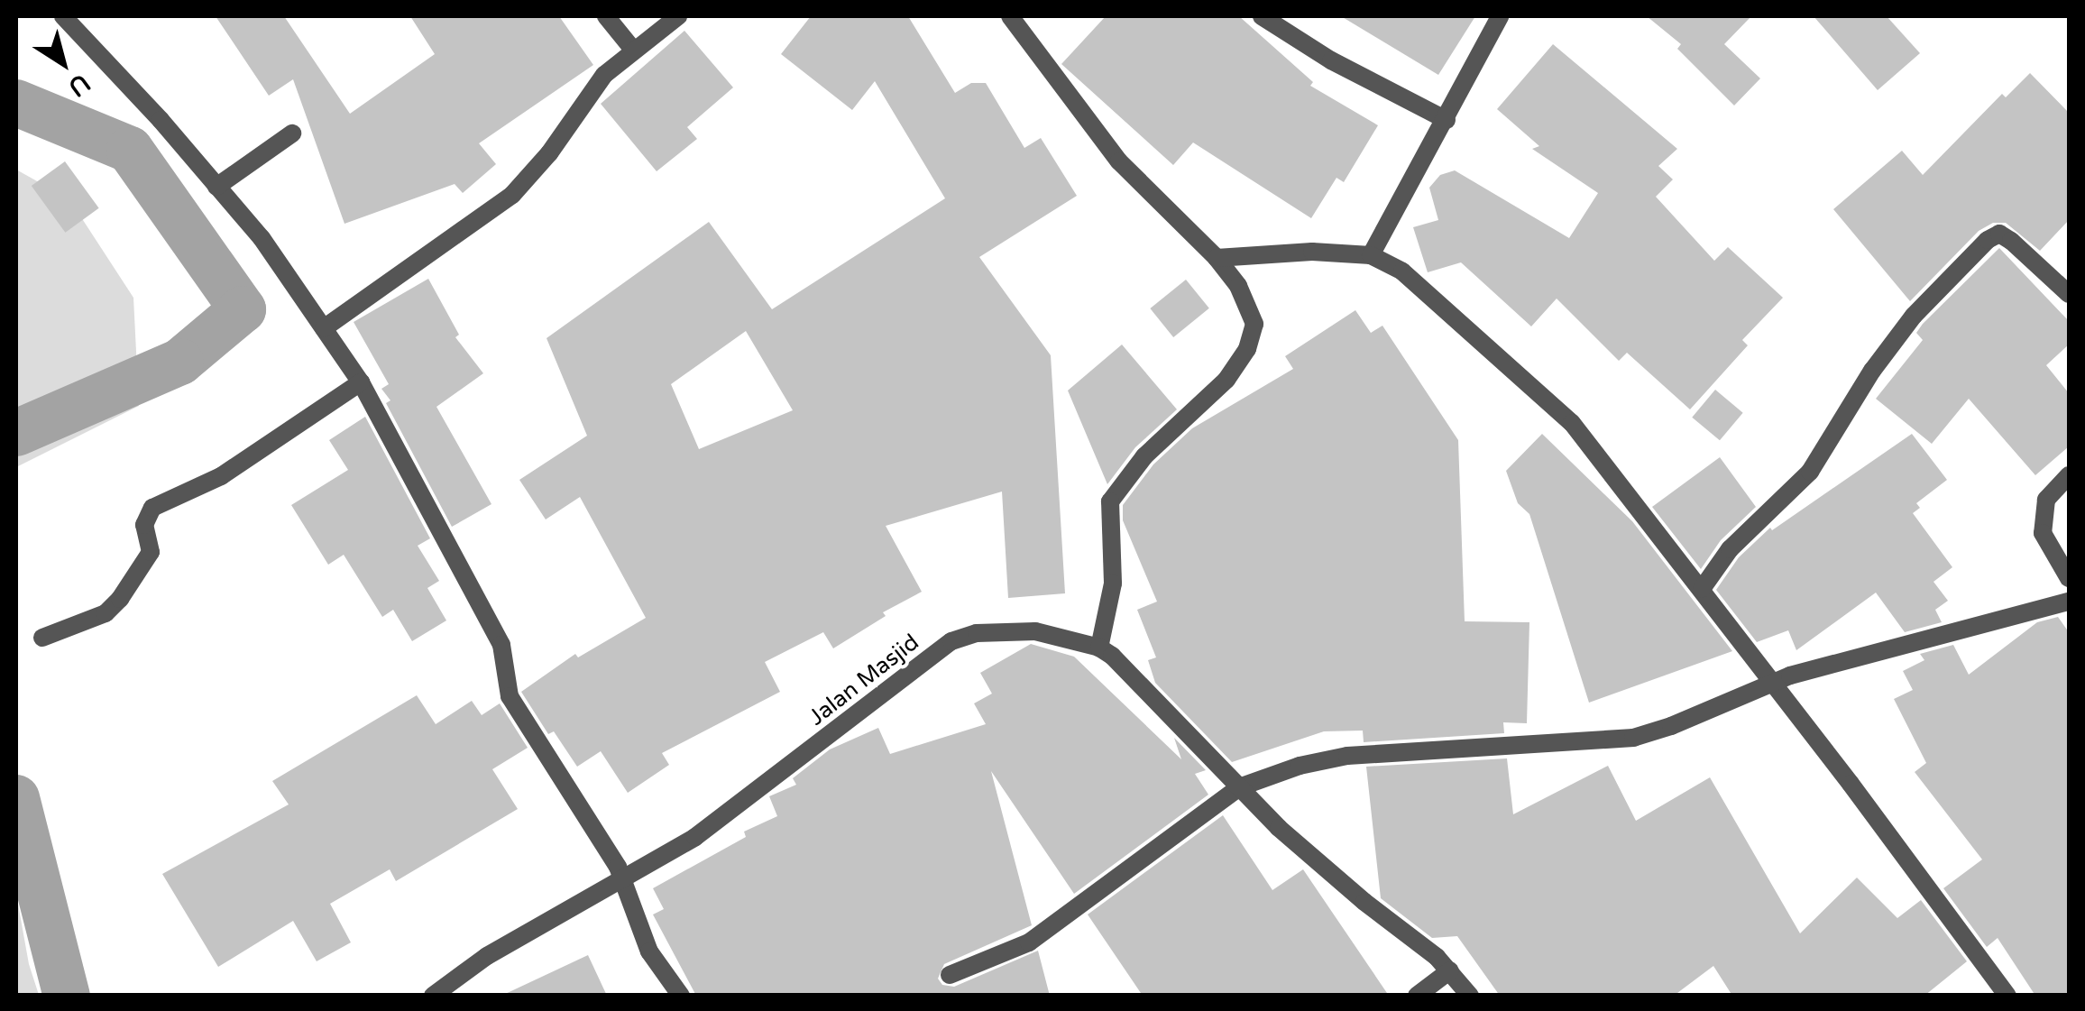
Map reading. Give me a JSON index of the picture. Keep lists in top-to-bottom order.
{
  "streets": {
    "street": ["Jalan Masjid"]
  },
  "north": "bottom right"
}
